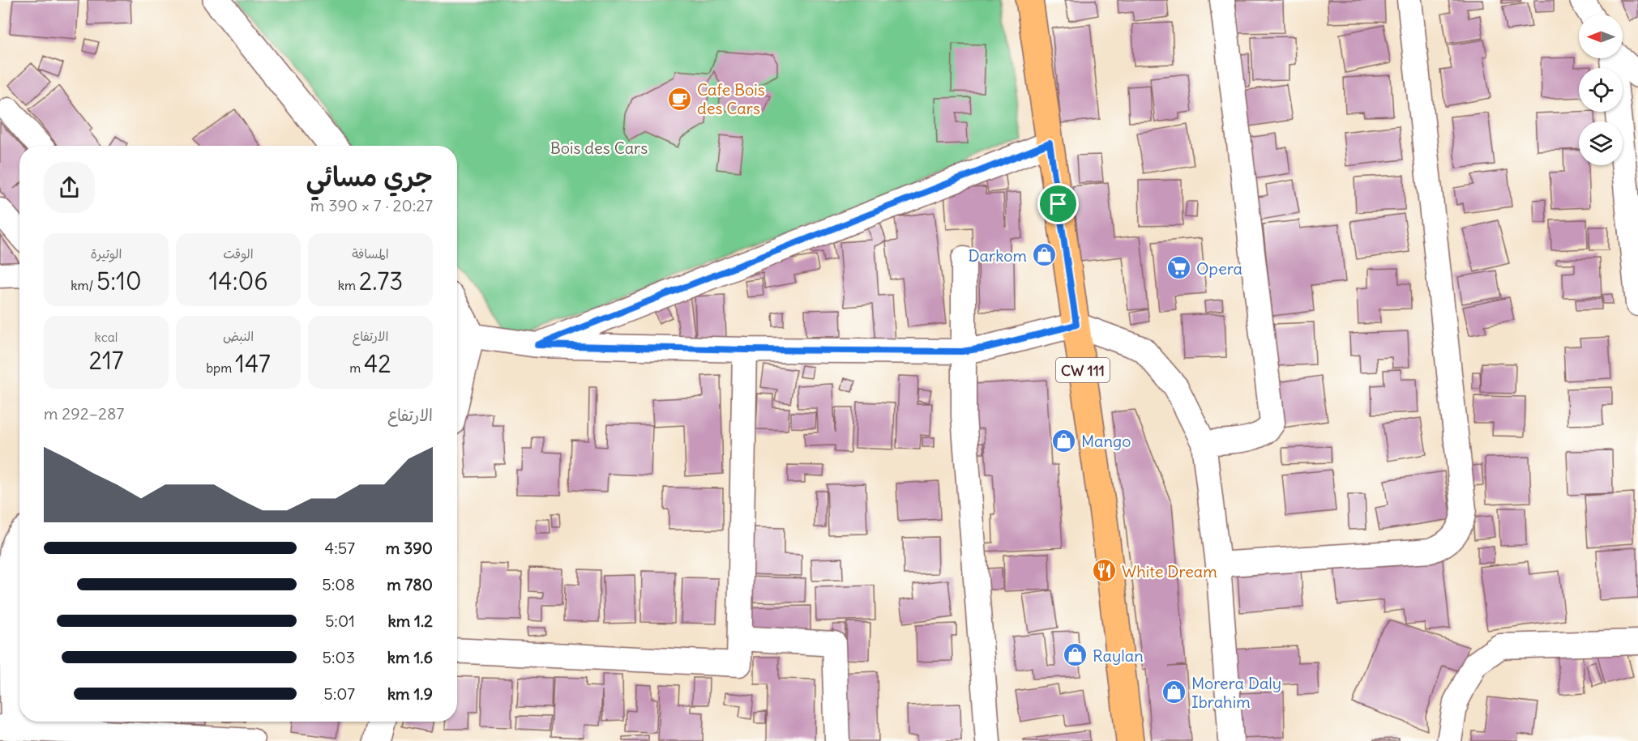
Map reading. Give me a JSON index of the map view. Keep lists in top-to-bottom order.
{
  "streets": {
    "main road": ["CW 111"]
  },
  "parks": ["Bois des Cars"],
  "places": {
    "cafe": ["Cafe Bois des Cars"],
    "shop": [
      "Darkom",
      "Mango",
      "Raylan",
      "Morera Daly Ibrahim"
    ],
    "supermarket": ["Opera"],
    "restaurant": ["White Dream"]
  },
  "north": "left",
  "page": {
    "heading": ["جري مسائي", "20:27 · 7 × 390 m"],
    "stats": [
      ["المسافة", "2.73 km"],
      ["الوقت", "14:06"],
      ["الوتيرة", "5:10 /km"],
      ["الارتفاع", "42 m"],
      ["النبض", "147 bpm"],
      ["kcal", "217"]
    ],
    "chart": ["الارتفاع", "287–292 m"],
    "list": [
      {
        "name": "390 m",
        "note": "4:57"
      },
      {
        "name": "780 m",
        "note": "5:08"
      },
      {
        "name": "1.2 km",
        "note": "5:01"
      },
      {
        "name": "1.6 km",
        "note": "5:03"
      },
      {
        "name": "1.9 km",
        "note": "5:07"
      }
    ]
  }
}
